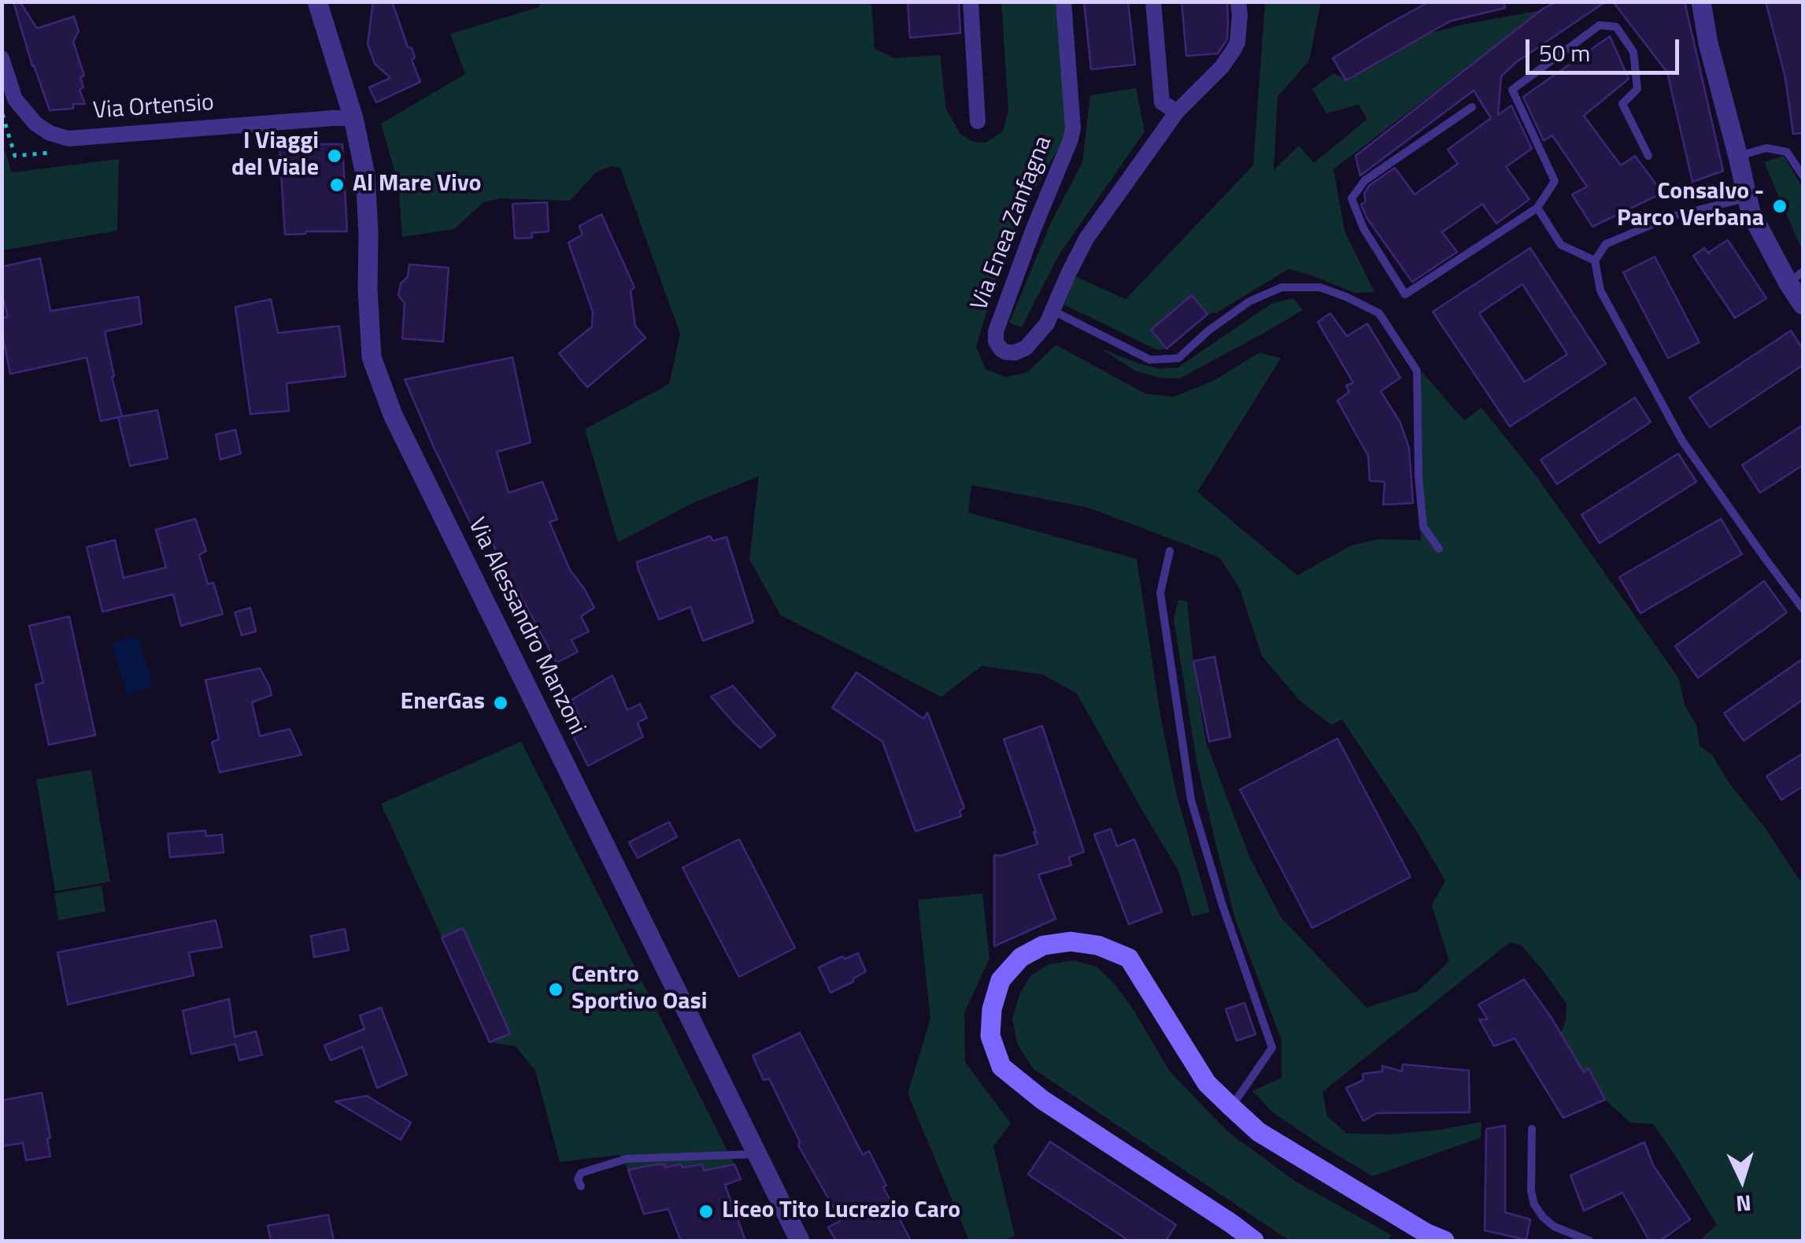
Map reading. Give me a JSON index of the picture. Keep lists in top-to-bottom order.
{
  "streets": {
    "street": ["Via Ortensio", "Via Enea Zanfagna", "Via Alessandro Manzoni"]
  },
  "crossings": [
    ["Via Ortensio", "Via Alessandro Manzoni"]
  ],
  "places": [
    "I Viaggi del Viale",
    "Al Mare Vivo",
    "Consalvo - Parco Verbana",
    "EnerGas",
    "Centro Sportivo Oasi",
    "Liceo Tito Lucrezio Caro"
  ],
  "scale_bar": "50 m",
  "north": "bottom"
}
